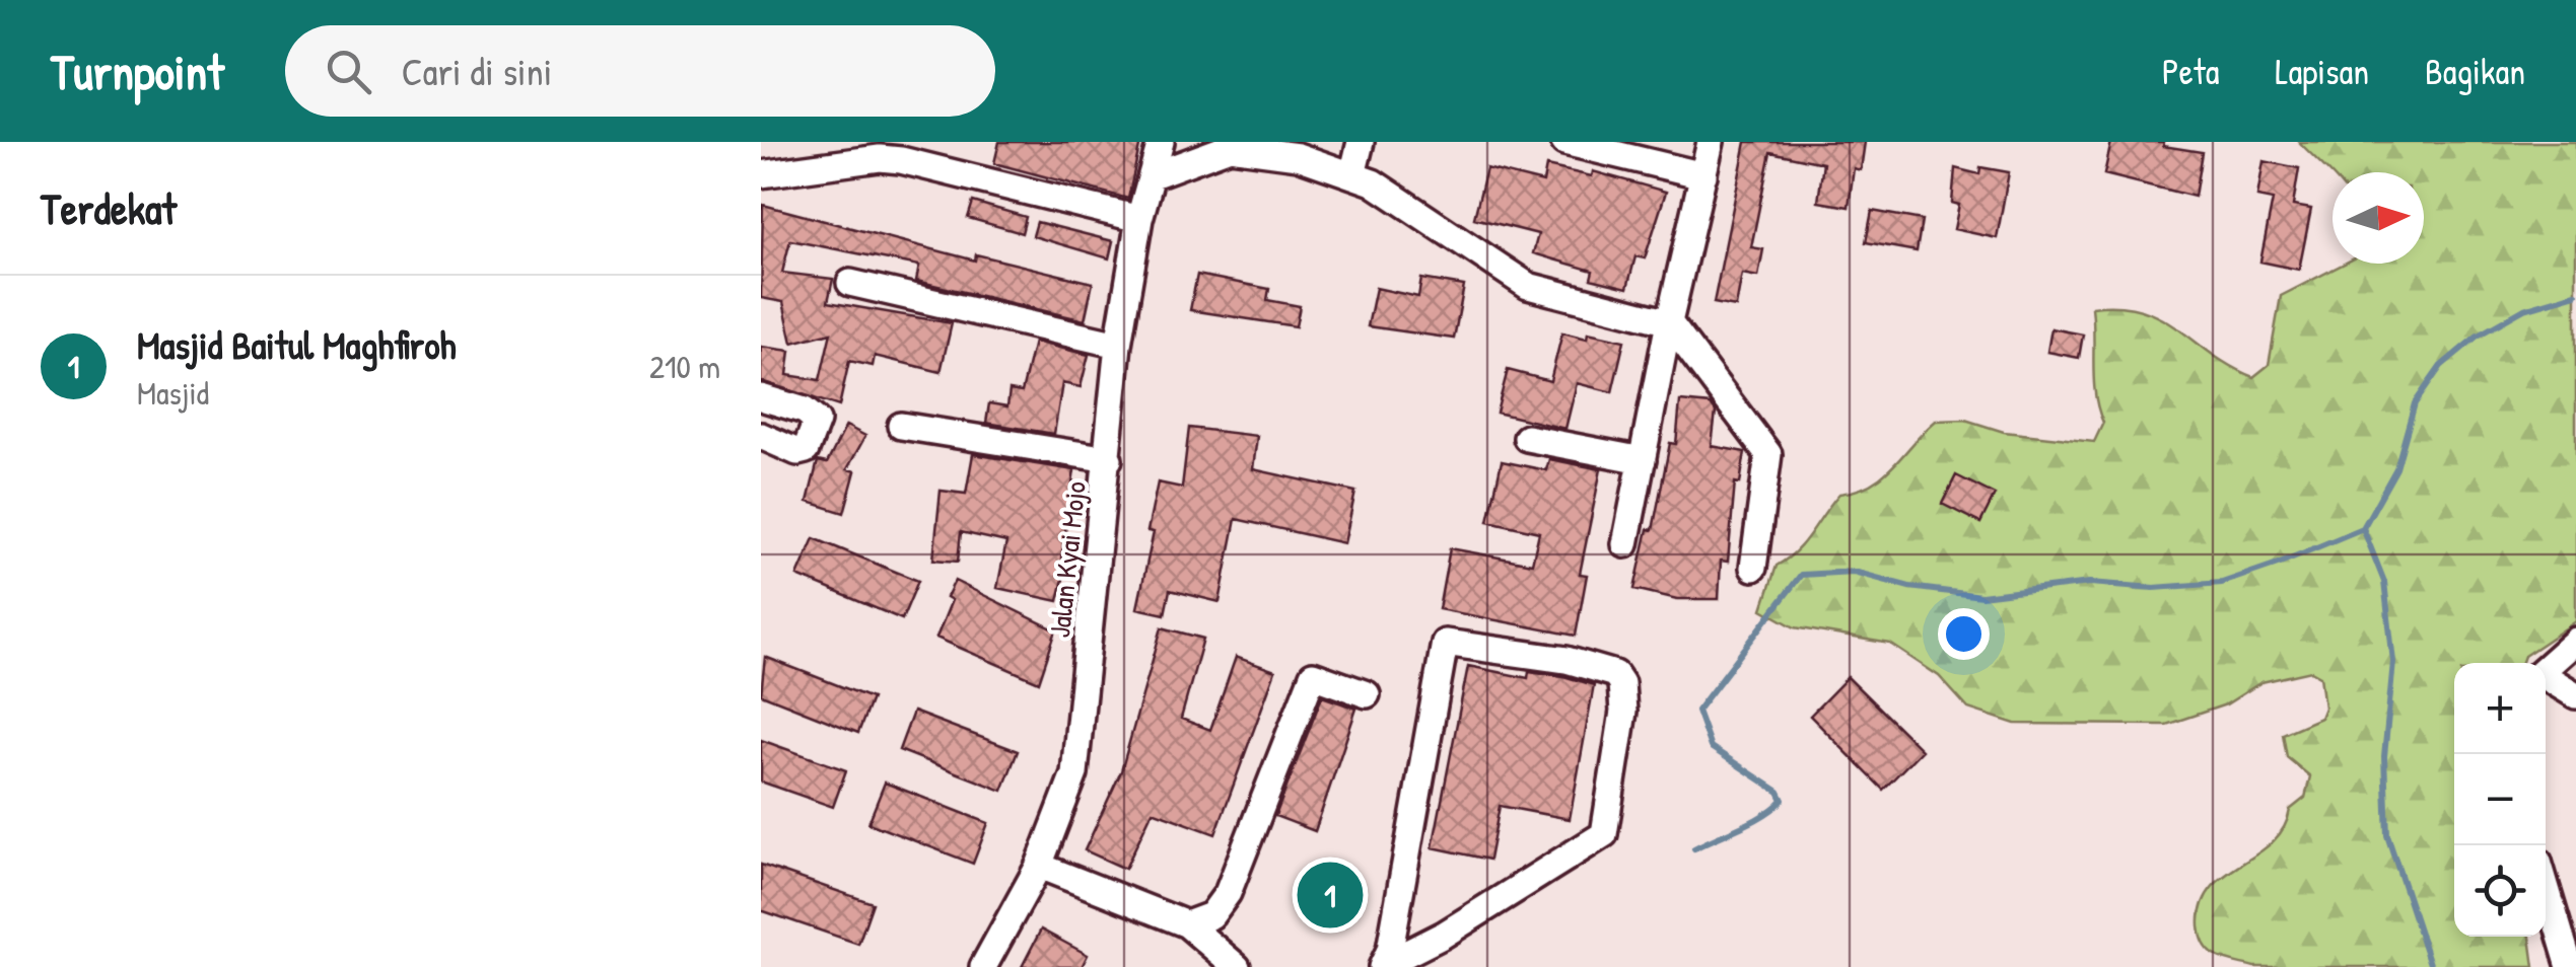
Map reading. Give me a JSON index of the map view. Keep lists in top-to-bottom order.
{
  "streets": {
    "street": ["Jalan Kyai Mojo"]
  },
  "north": "right",
  "page": {
    "header": "Turnpoint",
    "search": "Cari di sini",
    "nav": ["Peta", "Lapisan", "Bagikan"],
    "heading": "Terdekat",
    "list": [
      {
        "mark": "1",
        "name": "Masjid Baitul Maghfiroh",
        "note": "Masjid",
        "value": "210 m"
      }
    ],
    "map_buttons": ["+", "−"],
    "pins": "1"
  }
}
